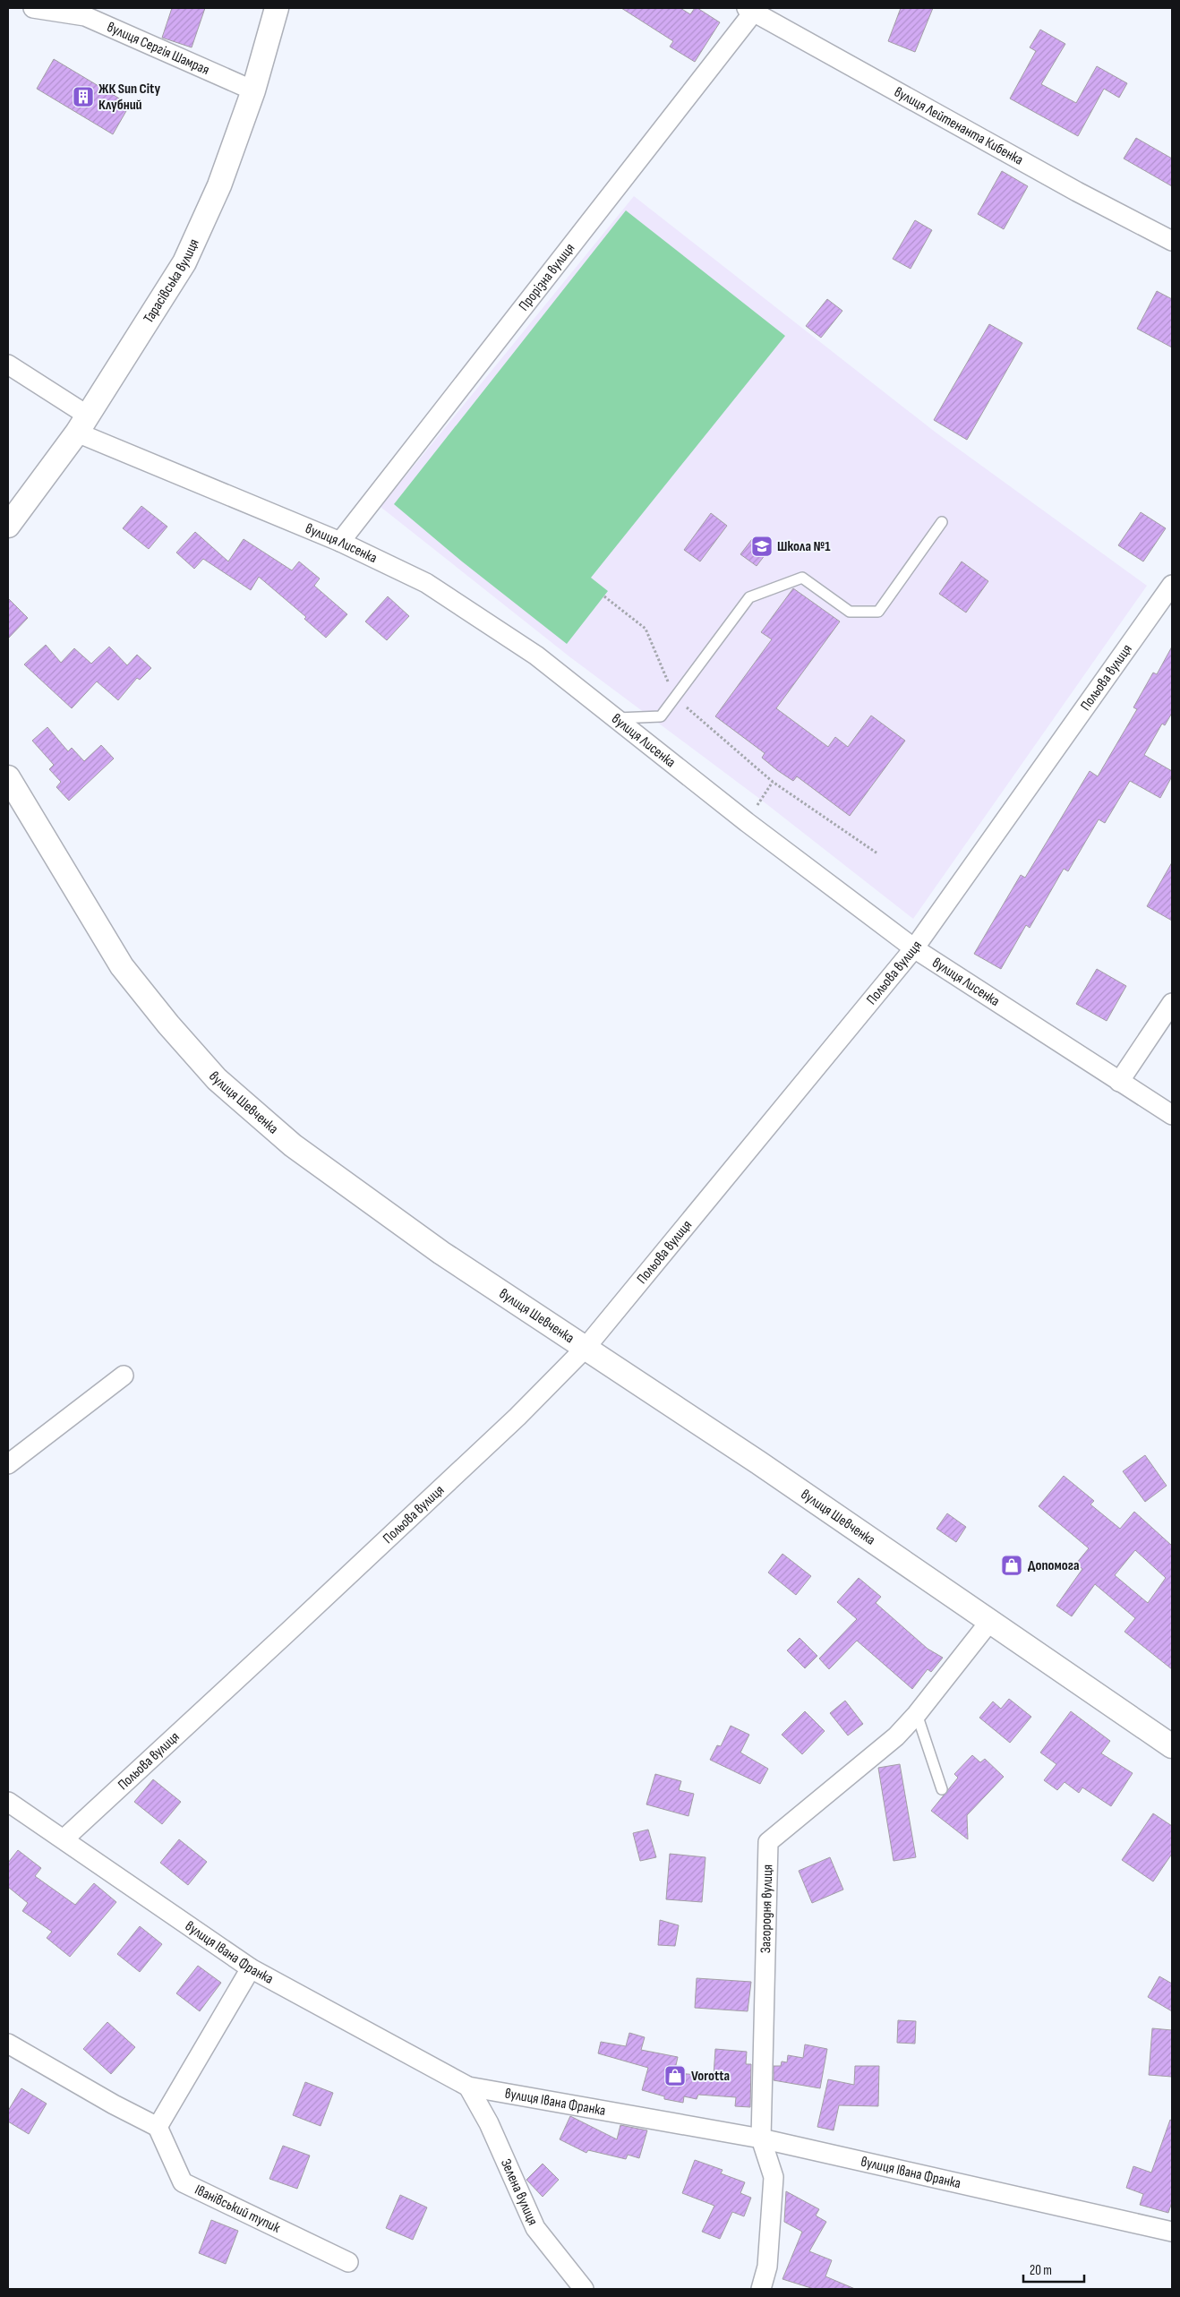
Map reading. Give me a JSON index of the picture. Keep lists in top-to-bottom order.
{
  "streets": {
    "street": [
      "вулиця Сергія Шамрая",
      "вулиця Лейтенанта Кибенка",
      "Прорізна вулиця",
      "Тарасівська вулиця",
      "вулиця Лисенка",
      "Польова вулиця",
      "вулиця Шевченка",
      "Загородня вулиця",
      "вулиця Івана Франка",
      "Зелена вулиця",
      "Іванівський тупик"
    ]
  },
  "crossings": [
    ["вулиця Сергія Шамрая", "Тарасівська вулиця"],
    ["вулиця Лейтенанта Кибенка", "Прорізна вулиця"],
    ["Прорізна вулиця", "вулиця Лисенка"],
    ["Тарасівська вулиця", "вулиця Лисенка"],
    ["вулиця Лисенка", "Польова вулиця"],
    ["Польова вулиця", "вулиця Шевченка"],
    ["Польова вулиця", "вулиця Івана Франка"],
    ["вулиця Шевченка", "Загородня вулиця"],
    ["Загородня вулиця", "вулиця Івана Франка"],
    ["вулиця Івана Франка", "Зелена вулиця"]
  ],
  "places": {
    "building": ["ЖК Sun City Клубний"],
    "school or university": ["Школа №1"],
    "shop": ["Допомога", "Vorotta"]
  },
  "scale_bar": "20 m"
}
